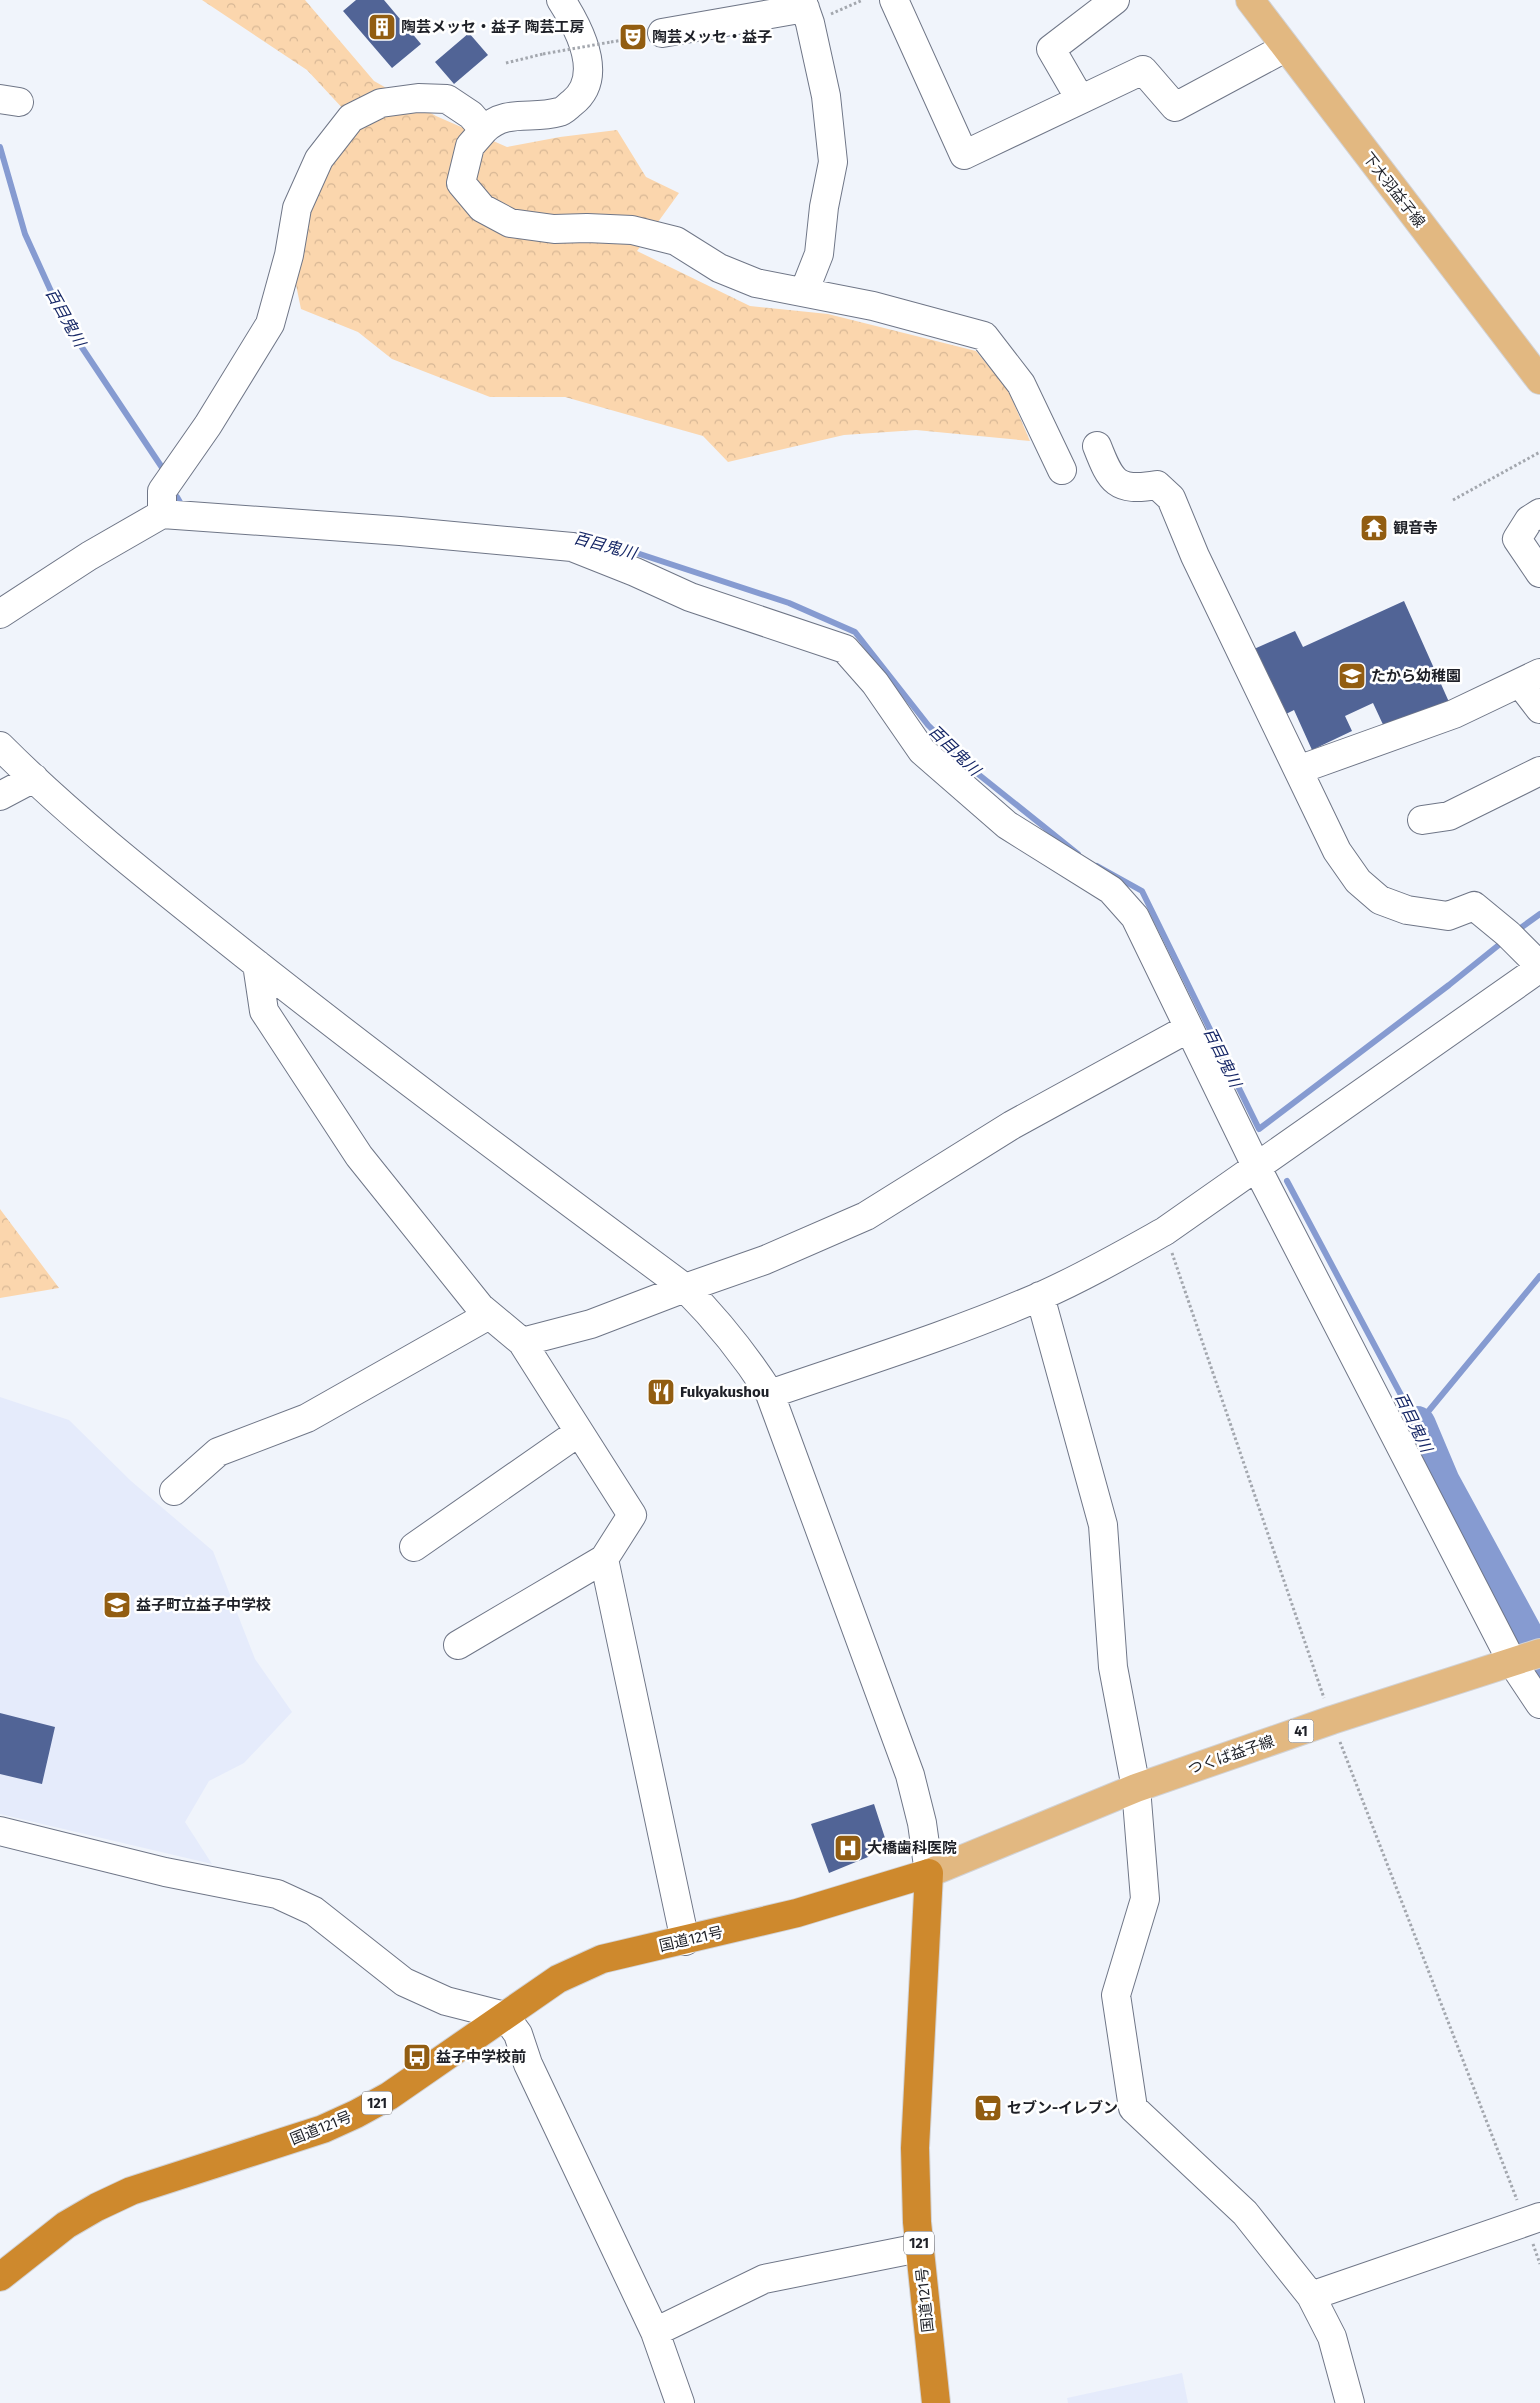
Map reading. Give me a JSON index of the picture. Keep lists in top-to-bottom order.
{
  "streets": {
    "highway": ["国道121号", "121"],
    "main road": ["下大羽益子線", "41", "つくば益子線"]
  },
  "crossings": [
    ["つくば益子線", "国道121号"]
  ],
  "water": ["百目鬼川"],
  "places": {
    "building": ["陶芸メッセ・益子 陶芸工房"],
    "theatre": ["陶芸メッセ・益子"],
    "temple": ["観音寺"],
    "school or university": ["たから幼稚園", "益子町立益子中学校"],
    "restaurant": ["Fukyakushou"],
    "hospital": ["大橋歯科医院"],
    "bus stop": ["益子中学校前"],
    "supermarket": ["セブン-イレブン"]
  }
}
